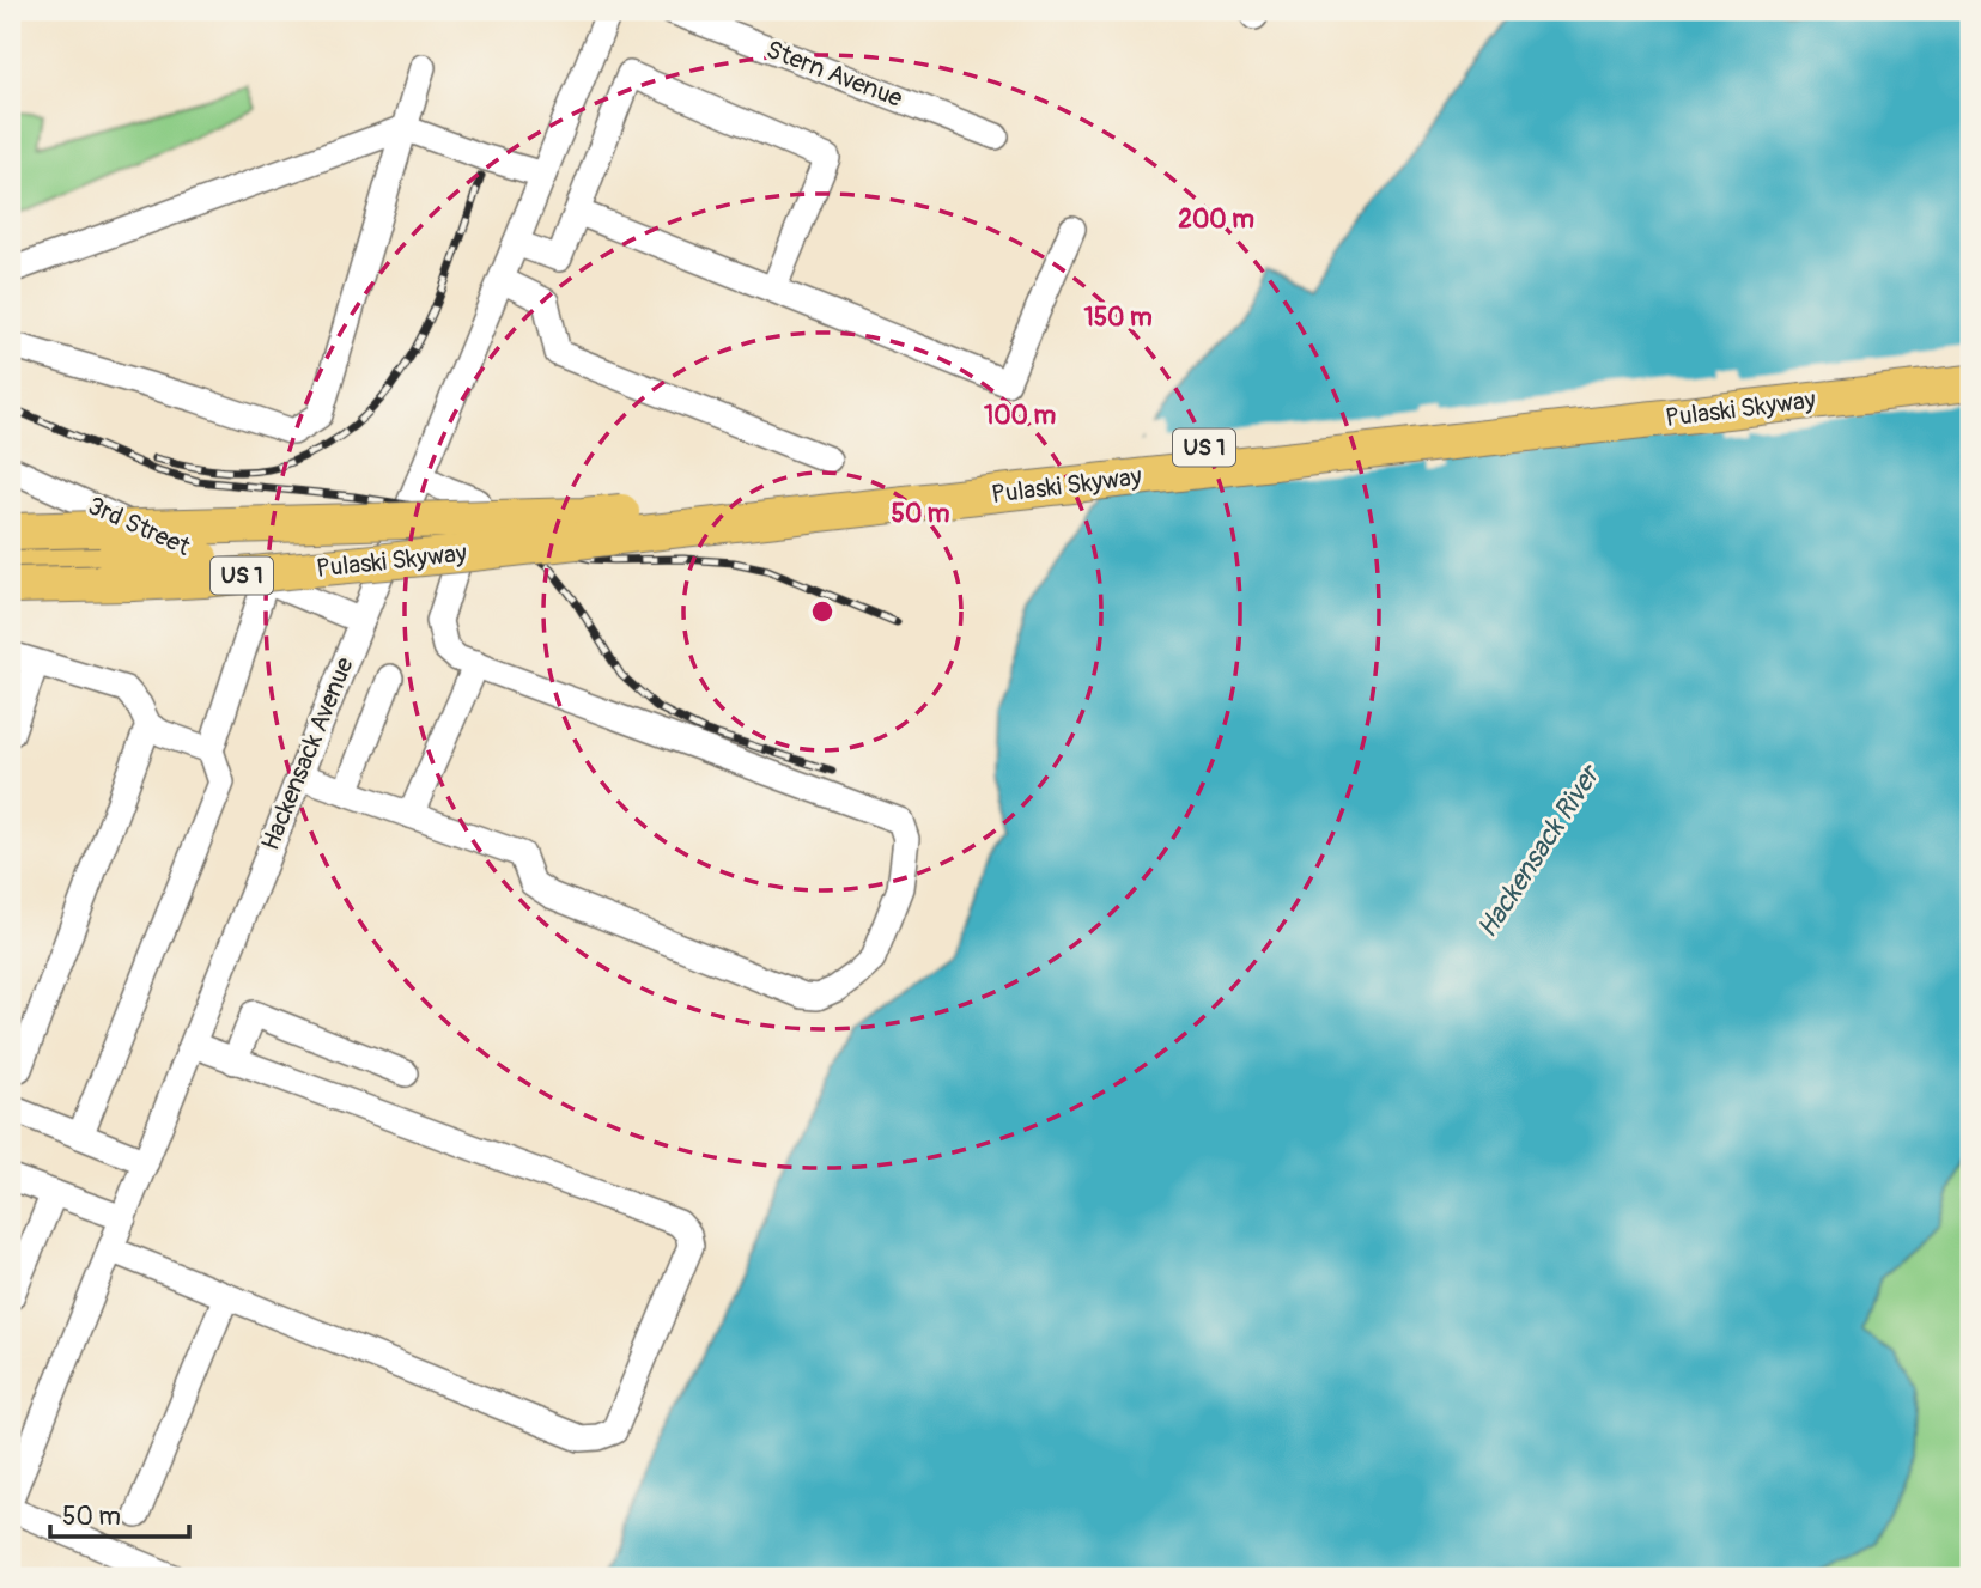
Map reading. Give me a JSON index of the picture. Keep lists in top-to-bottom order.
{
  "streets": {
    "highway": ["Pulaski Skyway", "US 1"],
    "street": ["Stern Avenue", "3rd Street", "Hackensack Avenue"]
  },
  "crossings": [
    ["3rd Street", "Hackensack Avenue"]
  ],
  "water": ["Hackensack River"],
  "scale_bar": "50 m",
  "rings": [
    "200 m",
    "150 m",
    "100 m",
    "50 m"
  ]
}
